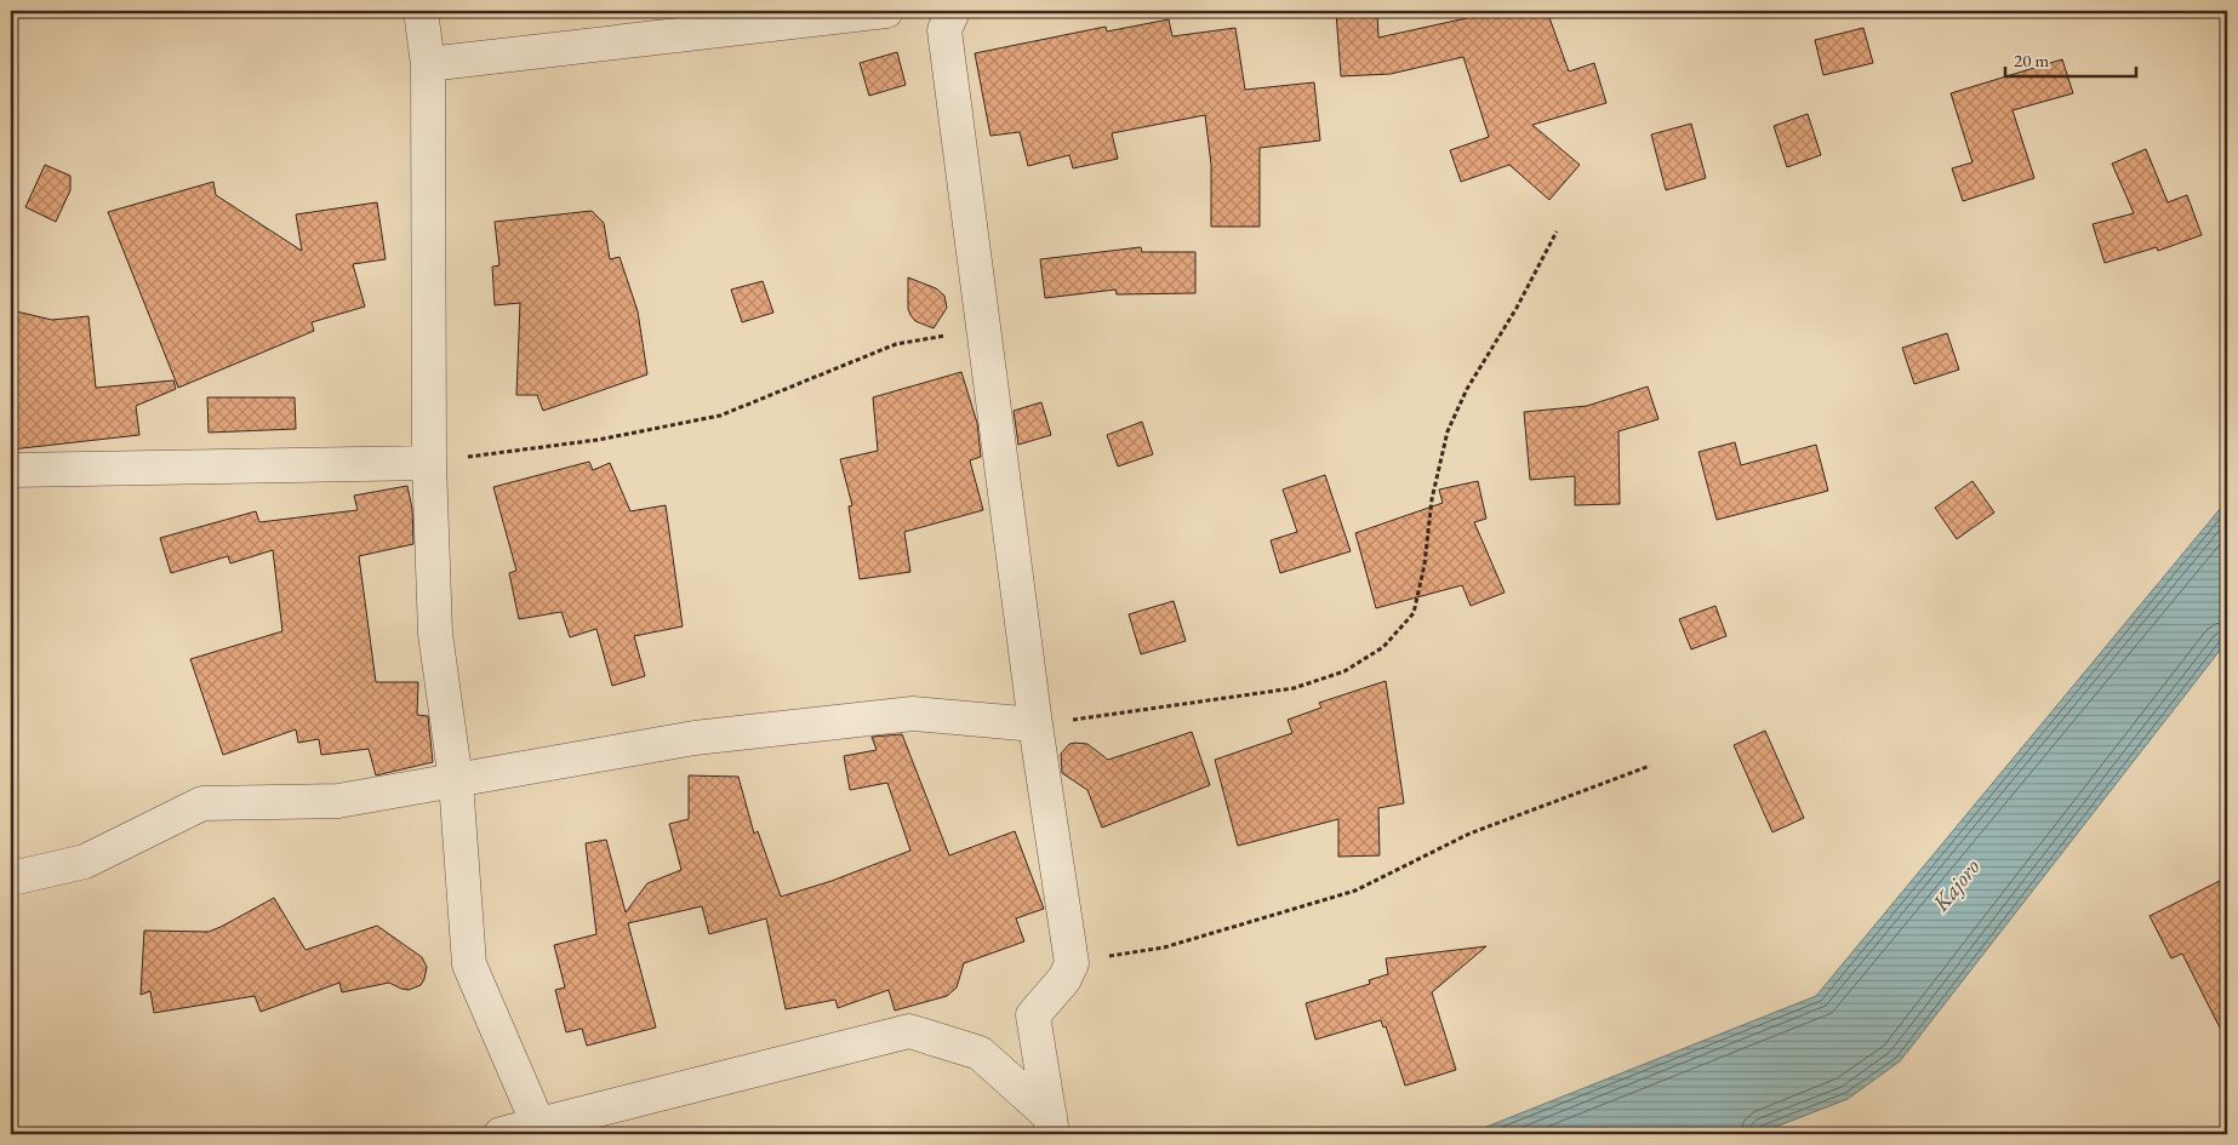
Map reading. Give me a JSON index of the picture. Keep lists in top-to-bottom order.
{
  "water": ["Kajoro"],
  "scale_bar": "20 m"
}
